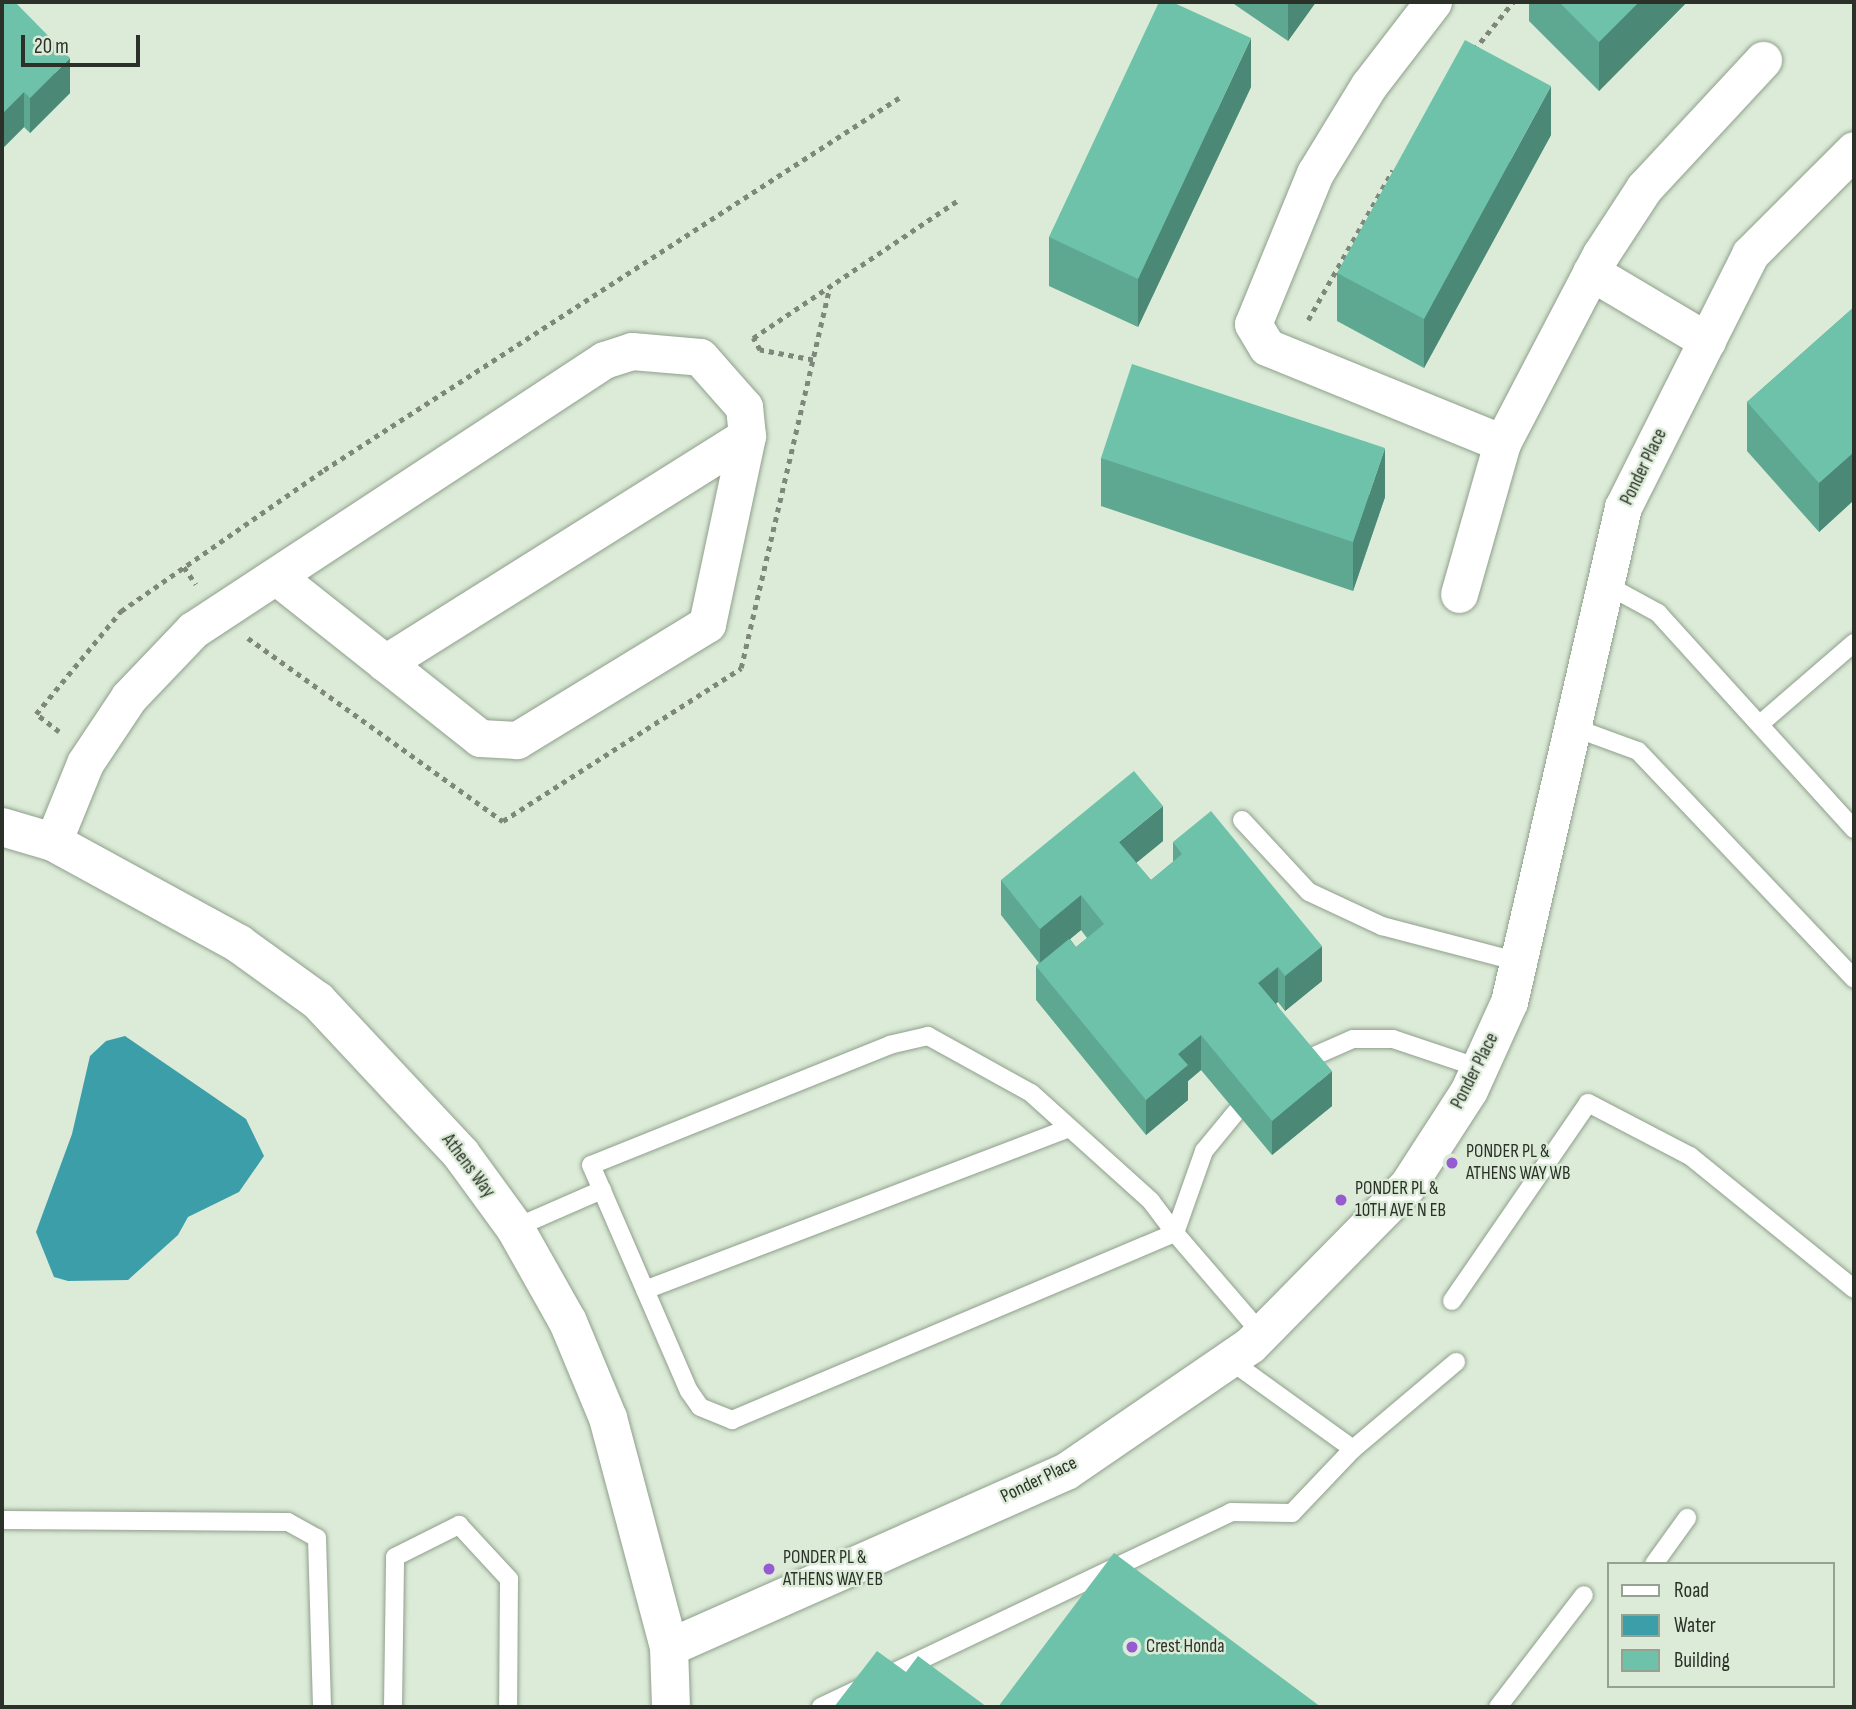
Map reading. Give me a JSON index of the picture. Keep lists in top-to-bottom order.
{
  "streets": {
    "street": ["Ponder Place", "Athens Way"]
  },
  "crossings": [
    ["Ponder Place", "Athens Way"]
  ],
  "places": [
    "PONDER PL & ATHENS WAY WB",
    "PONDER PL & 10TH AVE N EB",
    "PONDER PL & ATHENS WAY EB",
    "Crest Honda"
  ],
  "legend": ["Road", "Water", "Building"],
  "scale_bar": "20 m"
}
